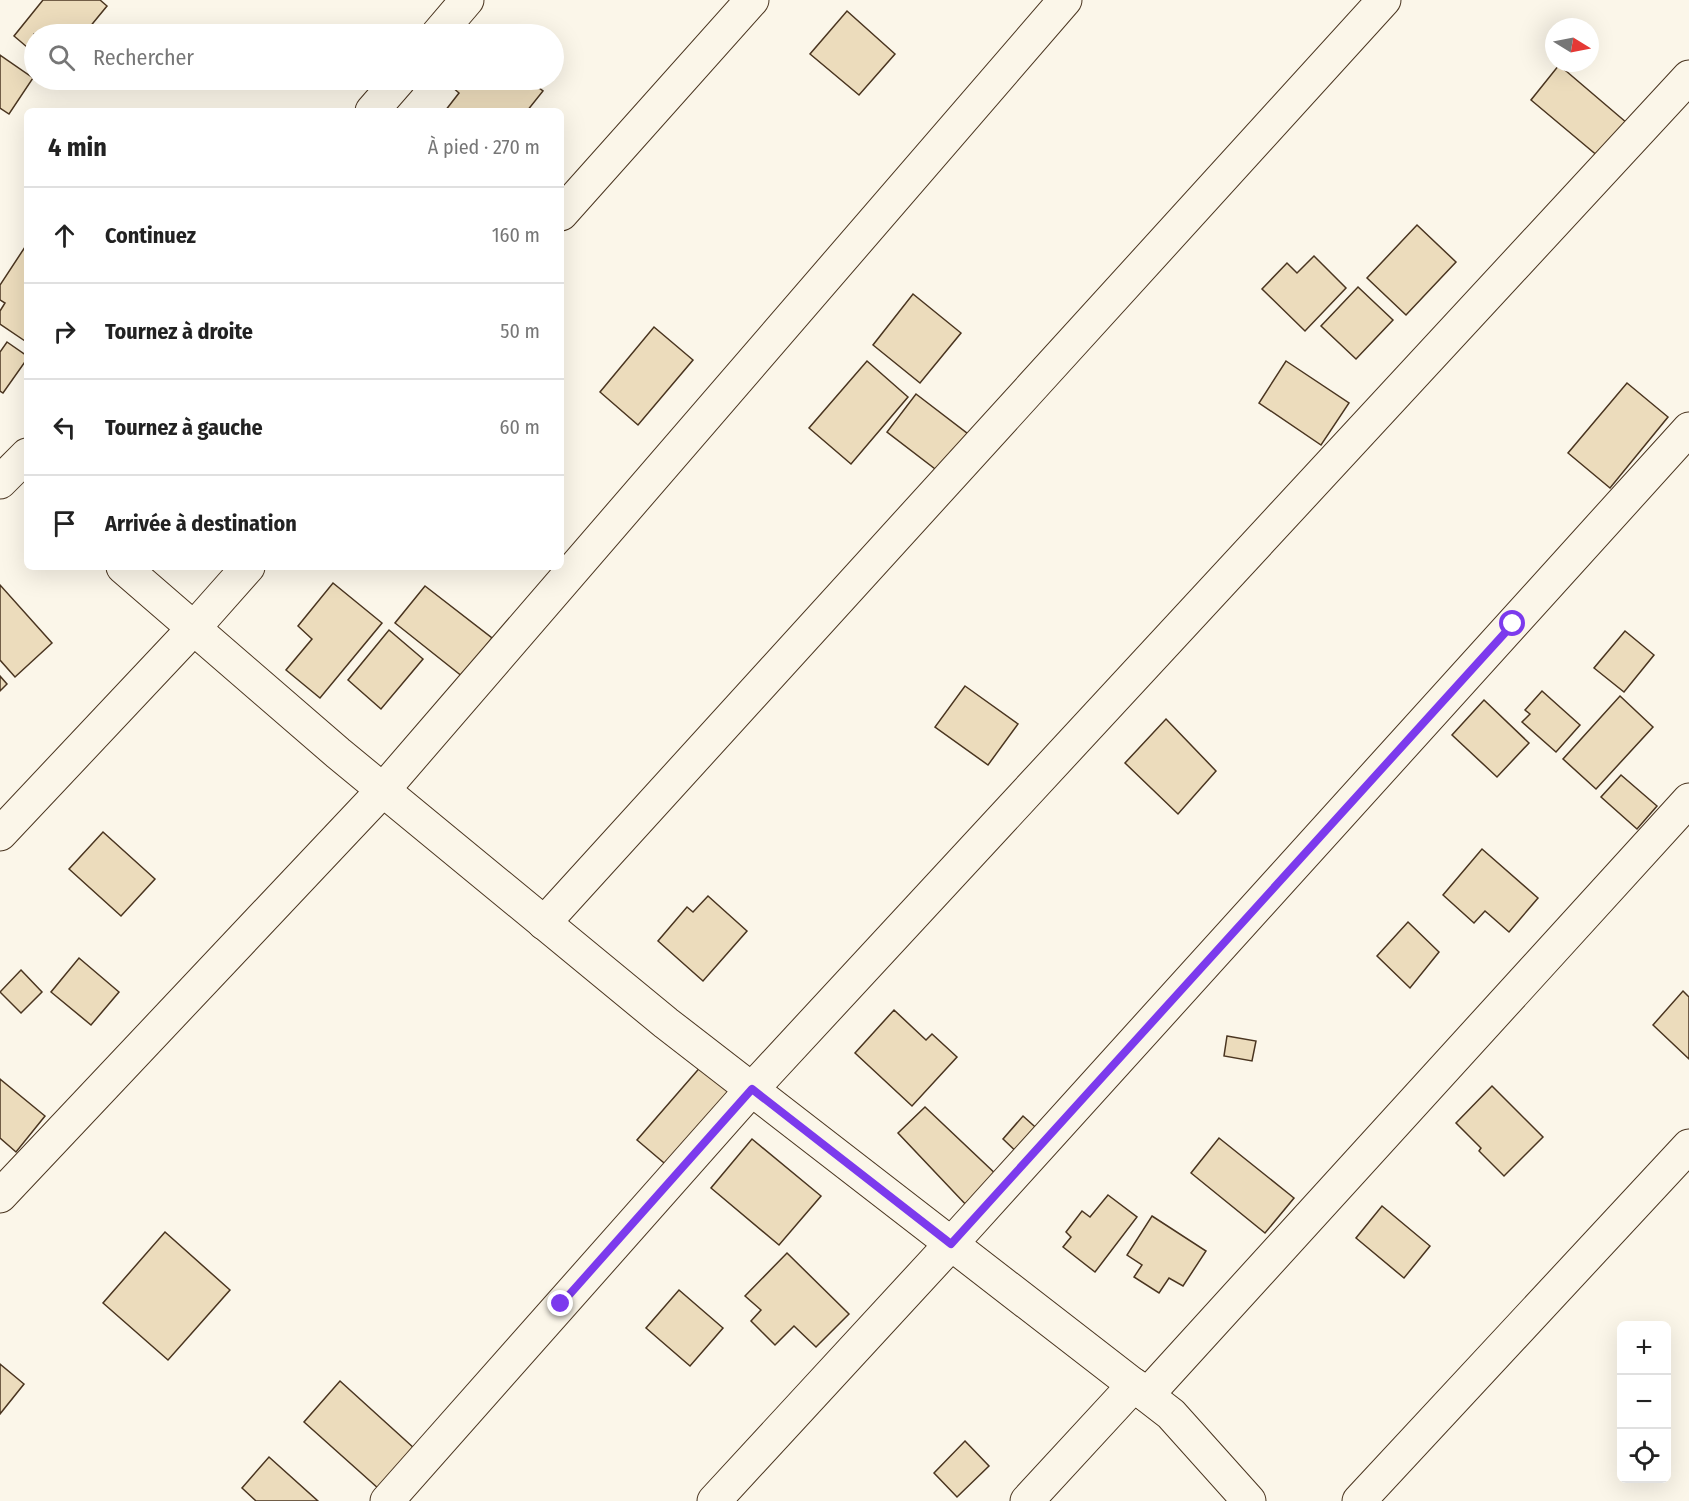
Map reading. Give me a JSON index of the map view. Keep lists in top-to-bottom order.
{
  "north": "right",
  "page": {
    "search": "Rechercher",
    "heading": ["4 min", "À pied · 270 m"],
    "list": [
      ["Continuez", "160 m"],
      ["Tournez à droite", "50 m"],
      ["Tournez à gauche", "60 m"],
      "Arrivée à destination"
    ],
    "map_buttons": ["+", "−"]
  }
}
